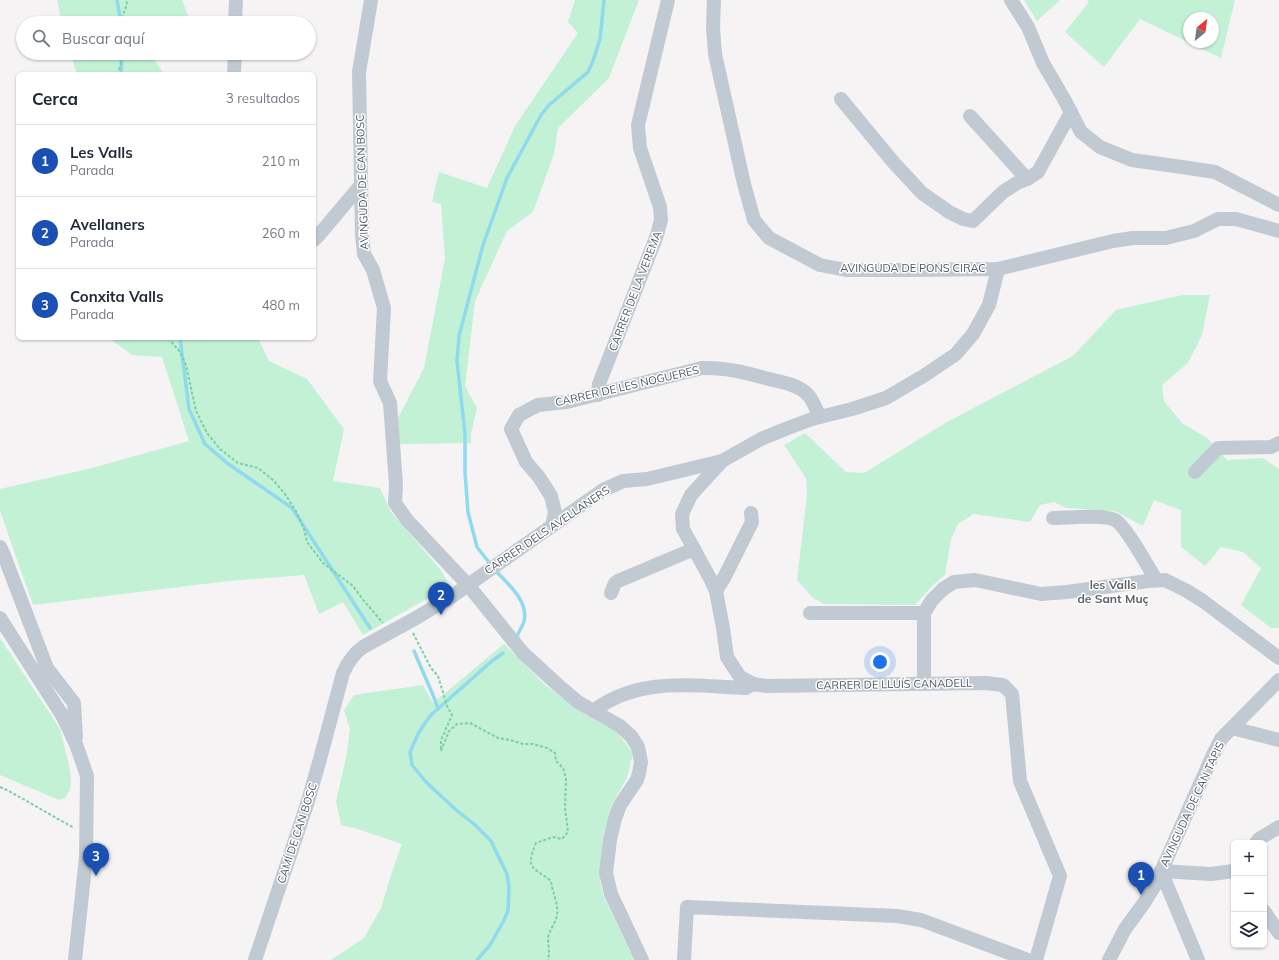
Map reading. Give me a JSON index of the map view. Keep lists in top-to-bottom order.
{
  "streets": {
    "street": [
      "AVINGUDA DE CAN BOSC",
      "AVINGUDA DE PONS CIRAC",
      "CARRER DE LA VEREMA",
      "CARRER DE LES NOGUERES",
      "CARRER DELS AVELLANERS",
      "CARRER DE LLUÍS CANADELL",
      "AVINGUDA DE CAN TAPIS",
      "CAMÍ DE CAN BOSC"
    ]
  },
  "crossings": [
    ["AVINGUDA DE CAN BOSC", "CARRER DELS AVELLANERS"],
    ["AVINGUDA DE CAN BOSC", "CARRER DE LLUÍS CANADELL"],
    ["AVINGUDA DE PONS CIRAC", "CARRER DELS AVELLANERS"],
    ["CARRER DE LA VEREMA", "CARRER DE LES NOGUERES"],
    ["CARRER DE LES NOGUERES", "CARRER DELS AVELLANERS"],
    ["CARRER DELS AVELLANERS", "CAMÍ DE CAN BOSC"]
  ],
  "districts": ["les Valls de Sant Muç"],
  "north": "top right",
  "page": {
    "search": "Buscar aquí",
    "heading": ["Cerca", "3 resultados"],
    "list": [
      {
        "mark": "1",
        "name": "Les Valls",
        "note": "Parada",
        "value": "210 m"
      },
      {
        "mark": "2",
        "name": "Avellaners",
        "note": "Parada",
        "value": "260 m"
      },
      {
        "mark": "3",
        "name": "Conxita Valls",
        "note": "Parada",
        "value": "480 m"
      }
    ],
    "pins": ["2", "3", "1"],
    "map_buttons": ["+", "−"]
  }
}
